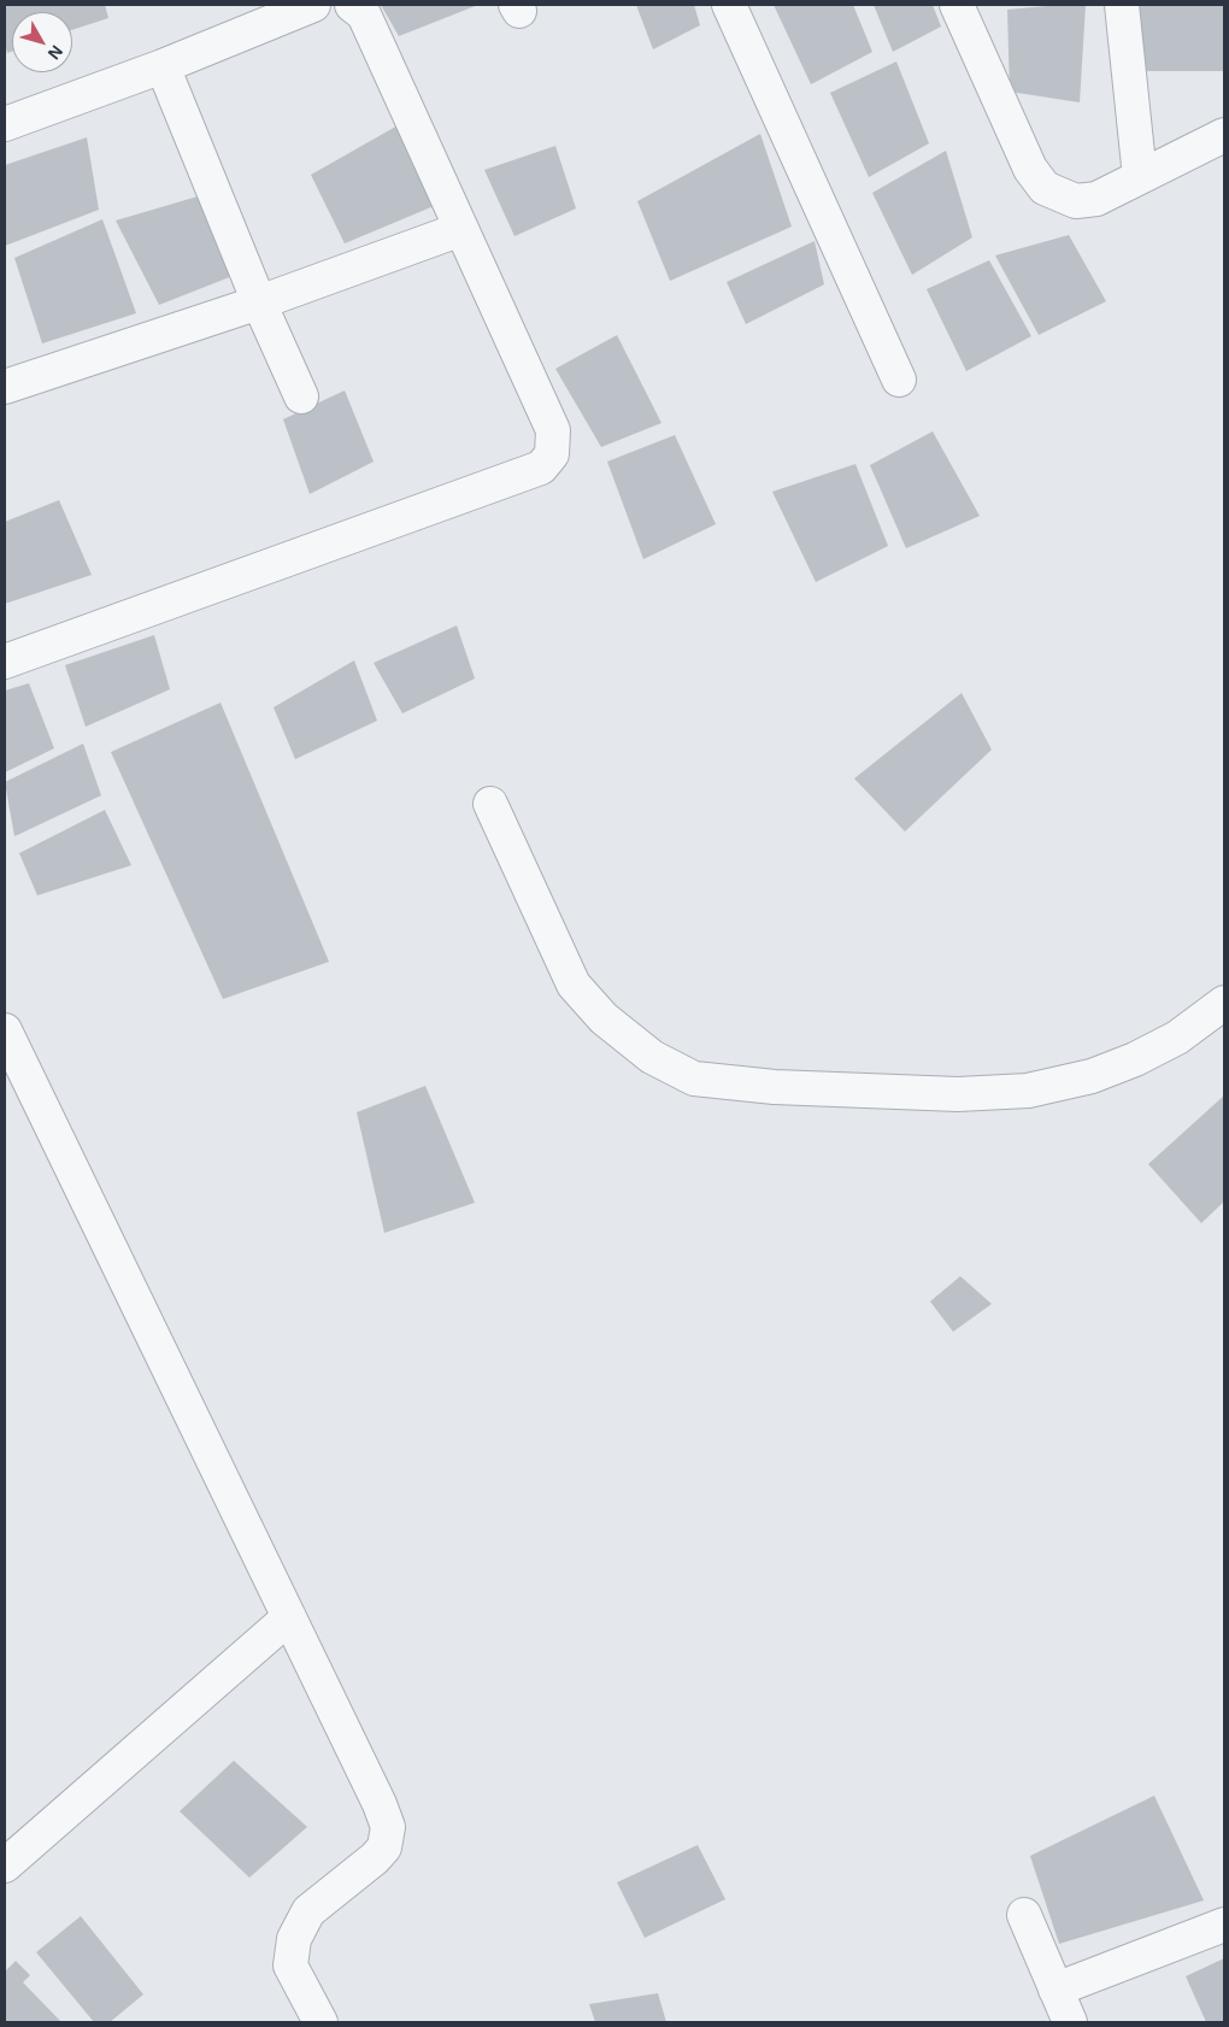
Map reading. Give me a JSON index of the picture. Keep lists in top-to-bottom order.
{
  "north": "bottom right"
}
